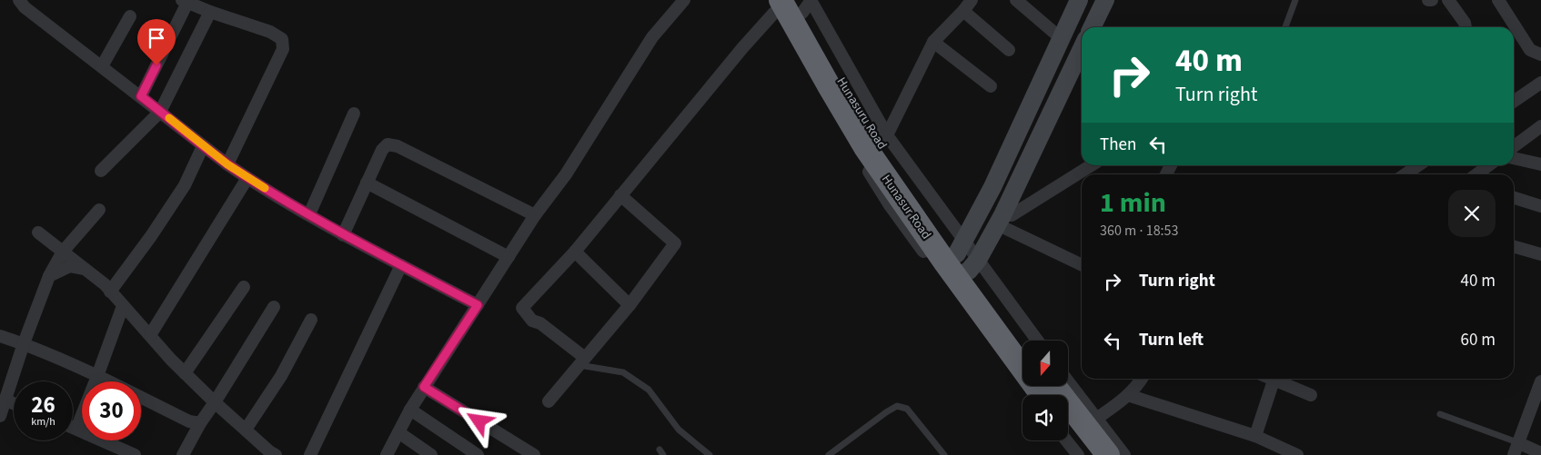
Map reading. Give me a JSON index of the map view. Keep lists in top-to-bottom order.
{
  "streets": {
    "highway": ["Hunasuru Road", "Hunasur Road"]
  },
  "crossings": [
    ["Hunasuru Road", "Hunasur Road"]
  ],
  "north": "bottom",
  "page": {
    "turn": ["40 m", "Turn right"],
    "then": "Then",
    "heading": ["1 min", "360 m · 18:53"],
    "list": [
      {
        "name": "Turn right",
        "value": "40 m"
      },
      {
        "name": "Turn left",
        "value": "60 m"
      }
    ],
    "speed": "26 km/h",
    "limit": "30"
  }
}
